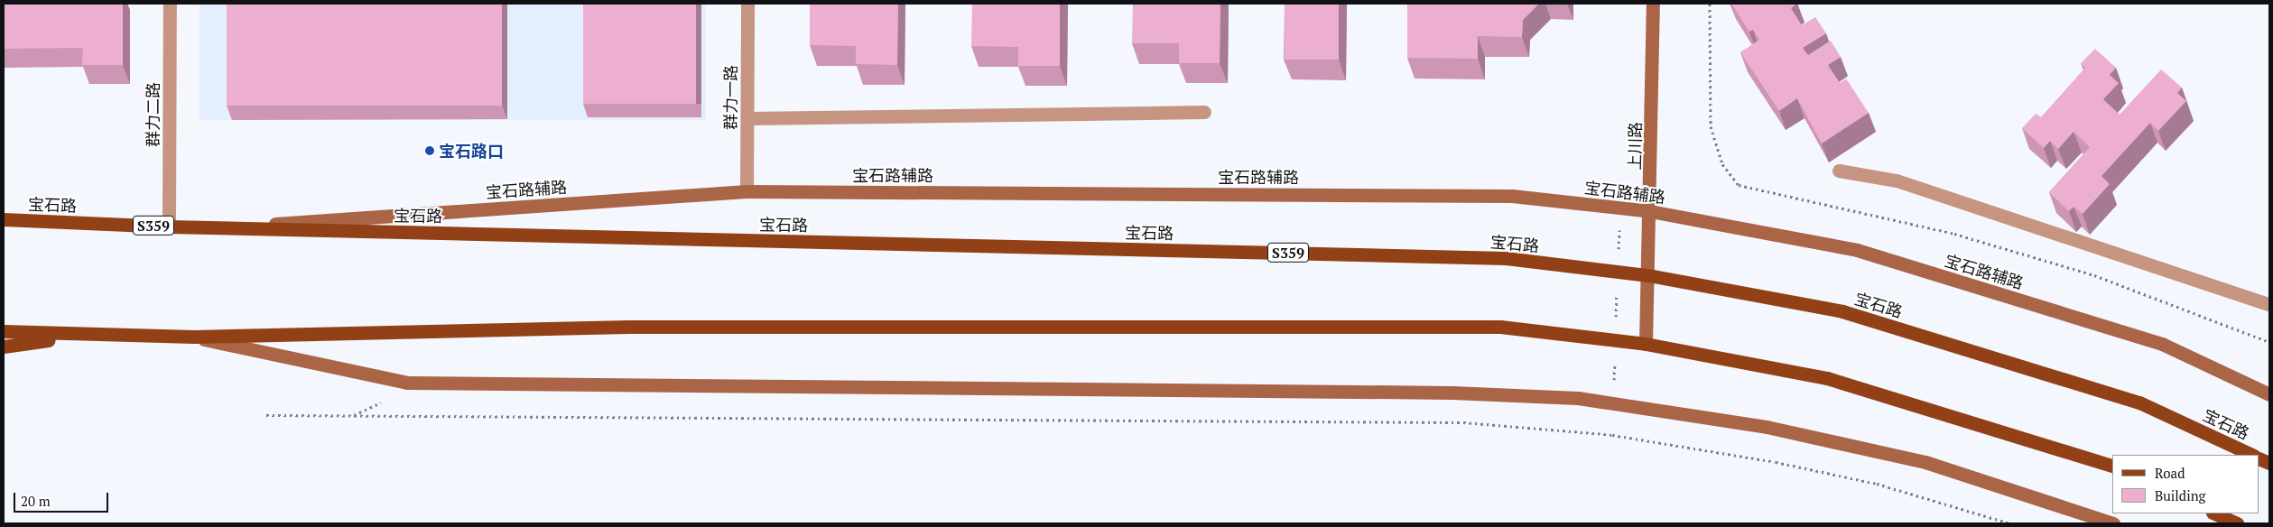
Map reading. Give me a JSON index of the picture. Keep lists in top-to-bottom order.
{
  "streets": {
    "main road": [
      "上川路",
      "宝石路辅路",
      "宝石路",
      "S359"
    ],
    "street": ["群力一路", "群力二路"]
  },
  "crossings": [
    ["群力一路", "宝石路辅路"],
    ["群力二路", "宝石路"],
    ["上川路", "宝石路辅路"],
    ["上川路", "宝石路"],
    ["宝石路辅路", "宝石路"]
  ],
  "places": ["宝石路口"],
  "legend": ["Road", "Building"],
  "scale_bar": "20 m"
}
